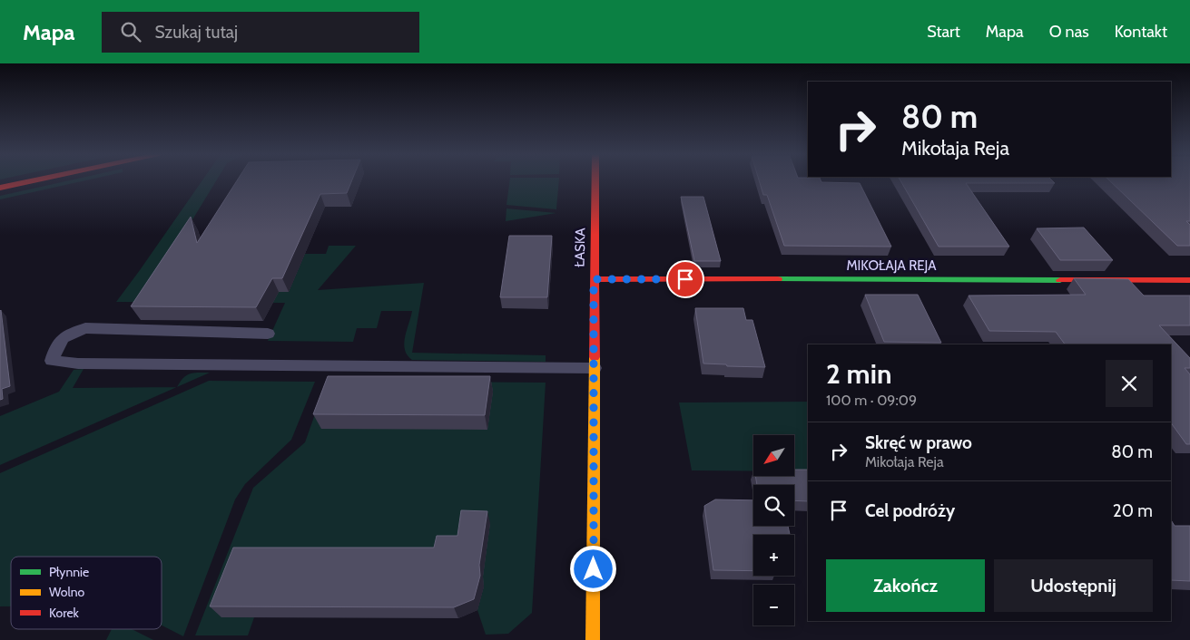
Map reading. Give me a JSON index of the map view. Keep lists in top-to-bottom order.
{
  "streets": {
    "street": ["ŁASKA", "MIKOŁAJA REJA"]
  },
  "crossings": [
    ["ŁASKA", "MIKOŁAJA REJA"]
  ],
  "legend": ["Płynnie", "Wolno", "Korek"],
  "north": "bottom left",
  "page": {
    "header": "Mapa",
    "search": "Szukaj tutaj",
    "nav": [
      "Start",
      "Mapa",
      "O nas",
      "Kontakt"
    ],
    "turn": ["80 m", "Mikołaja Reja"],
    "heading": ["2 min", "100 m · 09:09"],
    "list": [
      {
        "name": "Skręć w prawo",
        "note": "Mikołaja Reja",
        "value": "80 m"
      },
      {
        "name": "Cel podróży",
        "value": "20 m"
      }
    ],
    "map_buttons": ["+", "−"],
    "buttons": ["Zakończ", "Udostępnij"]
  }
}
